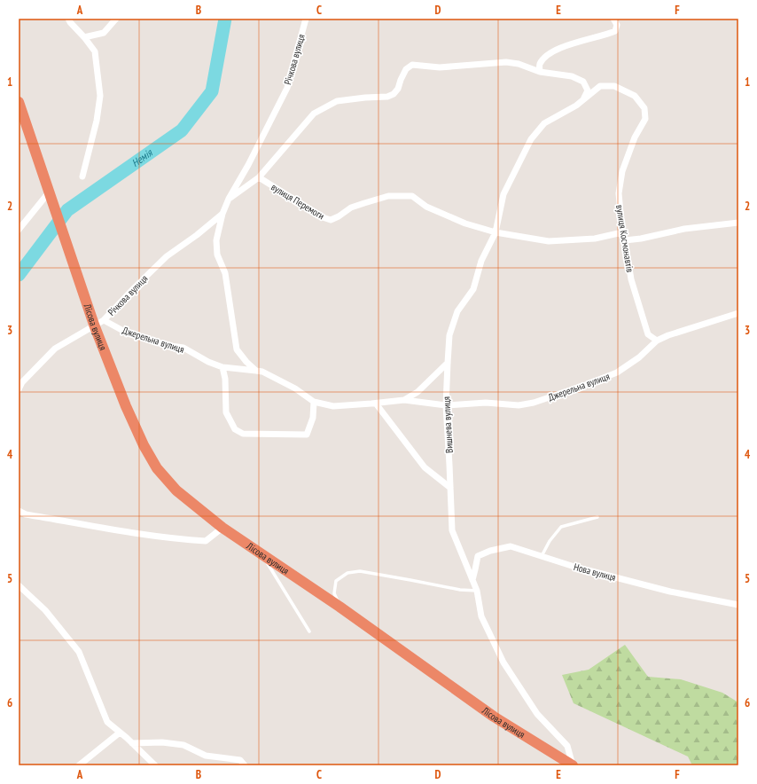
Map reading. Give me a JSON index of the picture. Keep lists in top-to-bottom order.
{
  "streets": {
    "highway": ["Лісова вулиця"],
    "street": [
      "Річкова вулиця",
      "вулиця Перемоги",
      "вулиця Космонавтів",
      "Джерельна вулиця",
      "Вишнева вулиця",
      "Нова вулиця"
    ]
  },
  "crossings": [
    ["Річкова вулиця", "вулиця Перемоги"],
    ["Річкова вулиця", "Лісова вулиця"],
    ["Річкова вулиця", "Джерельна вулиця"],
    ["вулиця Перемоги", "Вишнева вулиця"],
    ["вулиця Космонавтів", "Джерельна вулиця"],
    ["вулиця Космонавтів", "Вишнева вулиця"],
    ["Лісова вулиця", "Джерельна вулиця"],
    ["Лісова вулиця", "Вишнева вулиця"],
    ["Джерельна вулиця", "Вишнева вулиця"],
    ["Вишнева вулиця", "Нова вулиця"]
  ],
  "water": ["Немія"],
  "grid": {
    "columns": [
      "A",
      "B",
      "C",
      "D",
      "E",
      "F"
    ],
    "rows": [
      "1",
      "2",
      "3",
      "4",
      "5",
      "6"
    ]
  }
}
